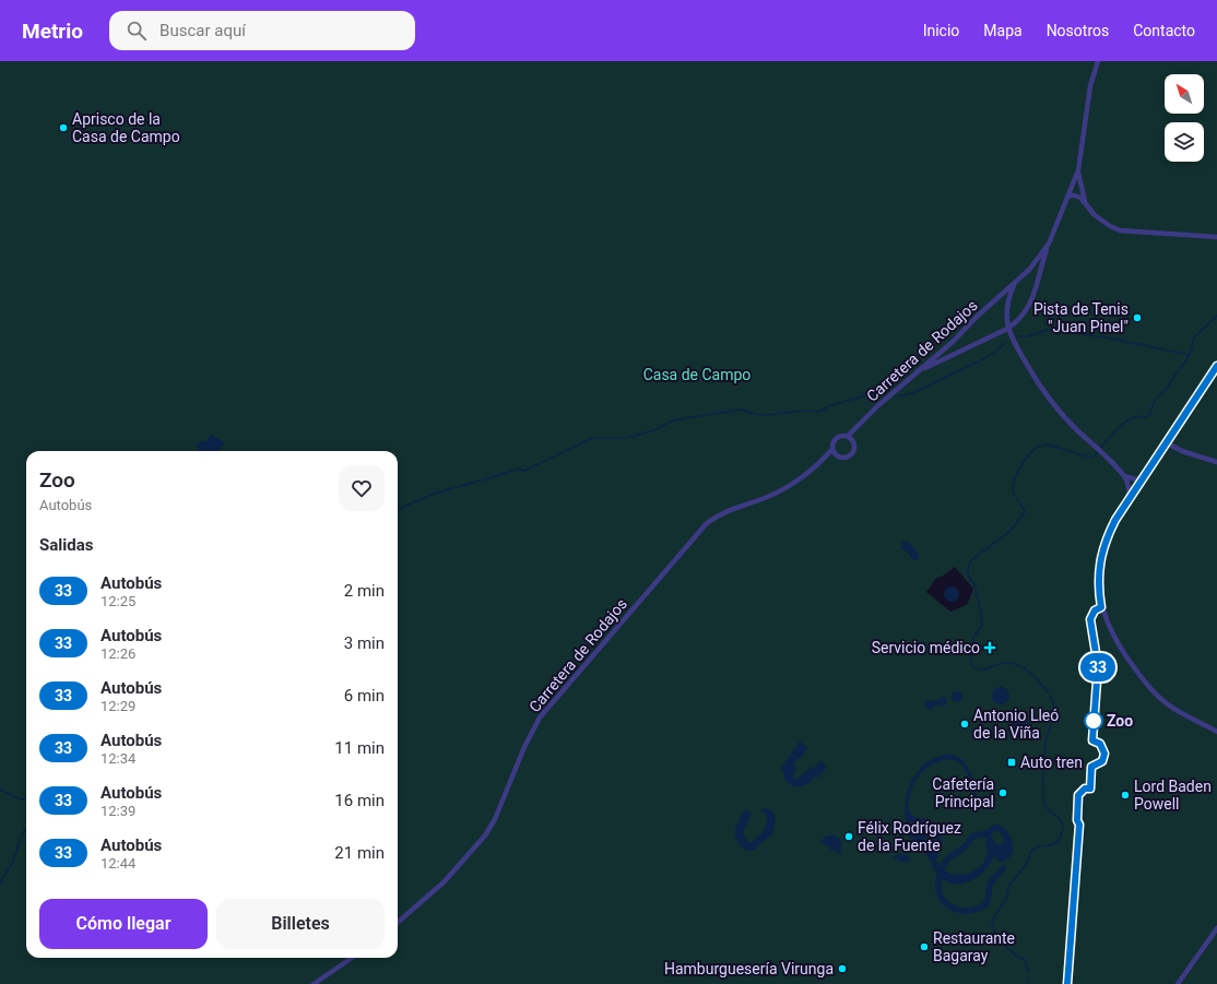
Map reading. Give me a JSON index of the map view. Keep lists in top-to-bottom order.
{
  "streets": {
    "street": ["Carretera de Rodajos"]
  },
  "parks": ["Casa de Campo"],
  "places": {
    "other": [
      "Aprisco de la Casa de Campo",
      "Pista de Tenis \"Juan Pinel\"",
      "Zoo",
      "Antonio Lleó de la Viña",
      "Cafetería Principal",
      "Lord Baden Powell",
      "Félix Rodríguez de la Fuente",
      "Restaurante Bagaray",
      "Hamburguesería Virunga"
    ],
    "health": ["Servicio médico"],
    "transit": ["Auto tren"]
  },
  "lines": ["bus line 33"],
  "north": "top left",
  "page": {
    "header": "Metrio",
    "search": "Buscar aquí",
    "nav": [
      "Inicio",
      "Mapa",
      "Nosotros",
      "Contacto"
    ],
    "on_map": "33",
    "heading": [
      ["Zoo", "Autobús"],
      "Salidas"
    ],
    "list": [
      {
        "mark": "33",
        "name": "Autobús",
        "note": "12:25",
        "value": "2 min"
      },
      {
        "mark": "33",
        "name": "Autobús",
        "note": "12:26",
        "value": "3 min"
      },
      {
        "mark": "33",
        "name": "Autobús",
        "note": "12:29",
        "value": "6 min"
      },
      {
        "mark": "33",
        "name": "Autobús",
        "note": "12:34",
        "value": "11 min"
      },
      {
        "mark": "33",
        "name": "Autobús",
        "note": "12:39",
        "value": "16 min"
      },
      {
        "mark": "33",
        "name": "Autobús",
        "note": "12:44",
        "value": "21 min"
      }
    ],
    "buttons": ["Cómo llegar", "Billetes"]
  }
}
